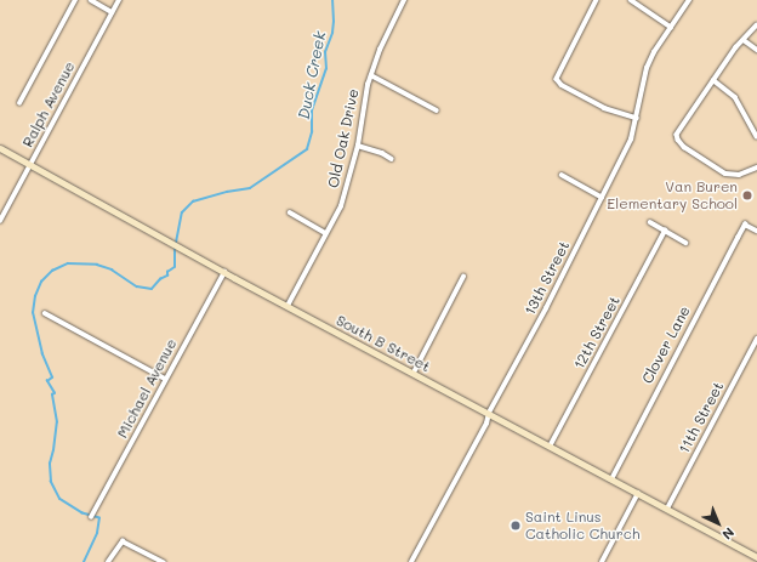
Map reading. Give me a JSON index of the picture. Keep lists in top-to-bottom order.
{
  "streets": {
    "street": [
      "Ralph Avenue",
      "Old Oak Drive",
      "13th Street",
      "12th Street",
      "South B Street",
      "Clover Lane",
      "Michael Avenue",
      "11th Street"
    ]
  },
  "crossings": [
    ["Ralph Avenue", "South B Street"],
    ["Old Oak Drive", "South B Street"],
    ["13th Street", "South B Street"],
    ["12th Street", "South B Street"],
    ["South B Street", "Clover Lane"],
    ["South B Street", "Michael Avenue"],
    ["South B Street", "11th Street"]
  ],
  "water": ["Duck Creek"],
  "places": ["Van Buren Elementary School", "Saint Linus Catholic Church"],
  "north": "bottom right"
}
